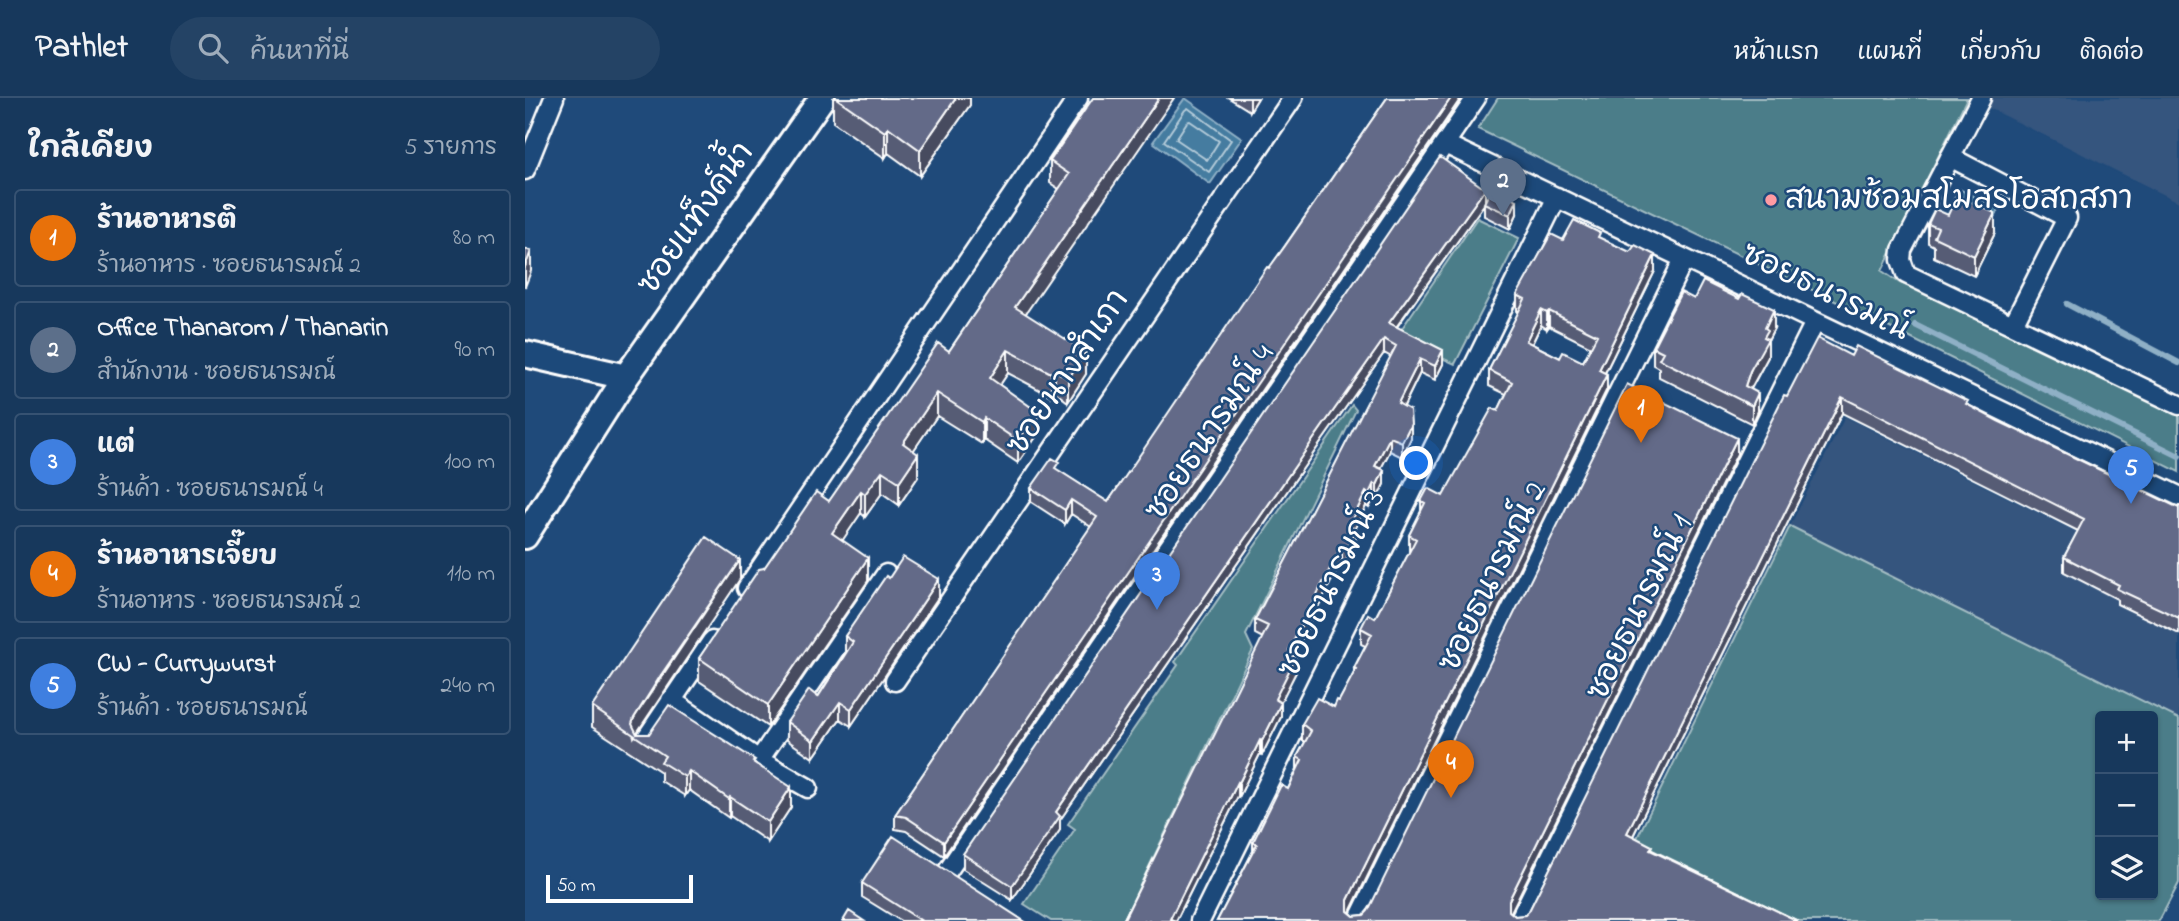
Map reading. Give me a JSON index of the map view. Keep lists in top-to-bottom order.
{
  "streets": {
    "street": [
      "ซอยแท็งค์น้ำ",
      "ซอยธนารมณ์",
      "ซอยนางสำเภา",
      "ซอยธนารมณ์ 4",
      "ซอยธนารมณ์ 2",
      "ซอยธนารมณ์ 3",
      "ซอยธนารมณ์ 1"
    ]
  },
  "crossings": [
    ["ซอยธนารมณ์", "ซอยธนารมณ์ 4"],
    ["ซอยธนารมณ์", "ซอยธนารมณ์ 2"],
    ["ซอยธนารมณ์", "ซอยธนารมณ์ 3"],
    ["ซอยธนารมณ์", "ซอยธนารมณ์ 1"]
  ],
  "places": ["สนามซ้อมสโมสรโอสถสภา"],
  "scale_bar": "50 m",
  "page": {
    "header": "Pathlet",
    "search": "ค้นหาที่นี่",
    "nav": [
      "หน้าแรก",
      "แผนที่",
      "เกี่ยวกับ",
      "ติดต่อ"
    ],
    "heading": ["ใกล้เคียง", "5 รายการ"],
    "pins": [
      "2",
      "1",
      "5",
      "3",
      "4"
    ],
    "list": [
      {
        "mark": "1",
        "name": "ร้านอาหารติ",
        "note": "ร้านอาหาร · ซอยธนารมณ์ 2",
        "value": "80 m"
      },
      {
        "mark": "2",
        "name": "Office Thanarom / Thanarin",
        "note": "สำนักงาน · ซอยธนารมณ์",
        "value": "90 m"
      },
      {
        "mark": "3",
        "name": "แต่",
        "note": "ร้านค้า · ซอยธนารมณ์ 4",
        "value": "100 m"
      },
      {
        "mark": "4",
        "name": "ร้านอาหารเจี๊ยบ",
        "note": "ร้านอาหาร · ซอยธนารมณ์ 2",
        "value": "110 m"
      },
      {
        "mark": "5",
        "name": "CW - Currywurst",
        "note": "ร้านค้า · ซอยธนารมณ์",
        "value": "240 m"
      }
    ],
    "map_buttons": ["+", "−"],
    "scale": "50 m"
  }
}
